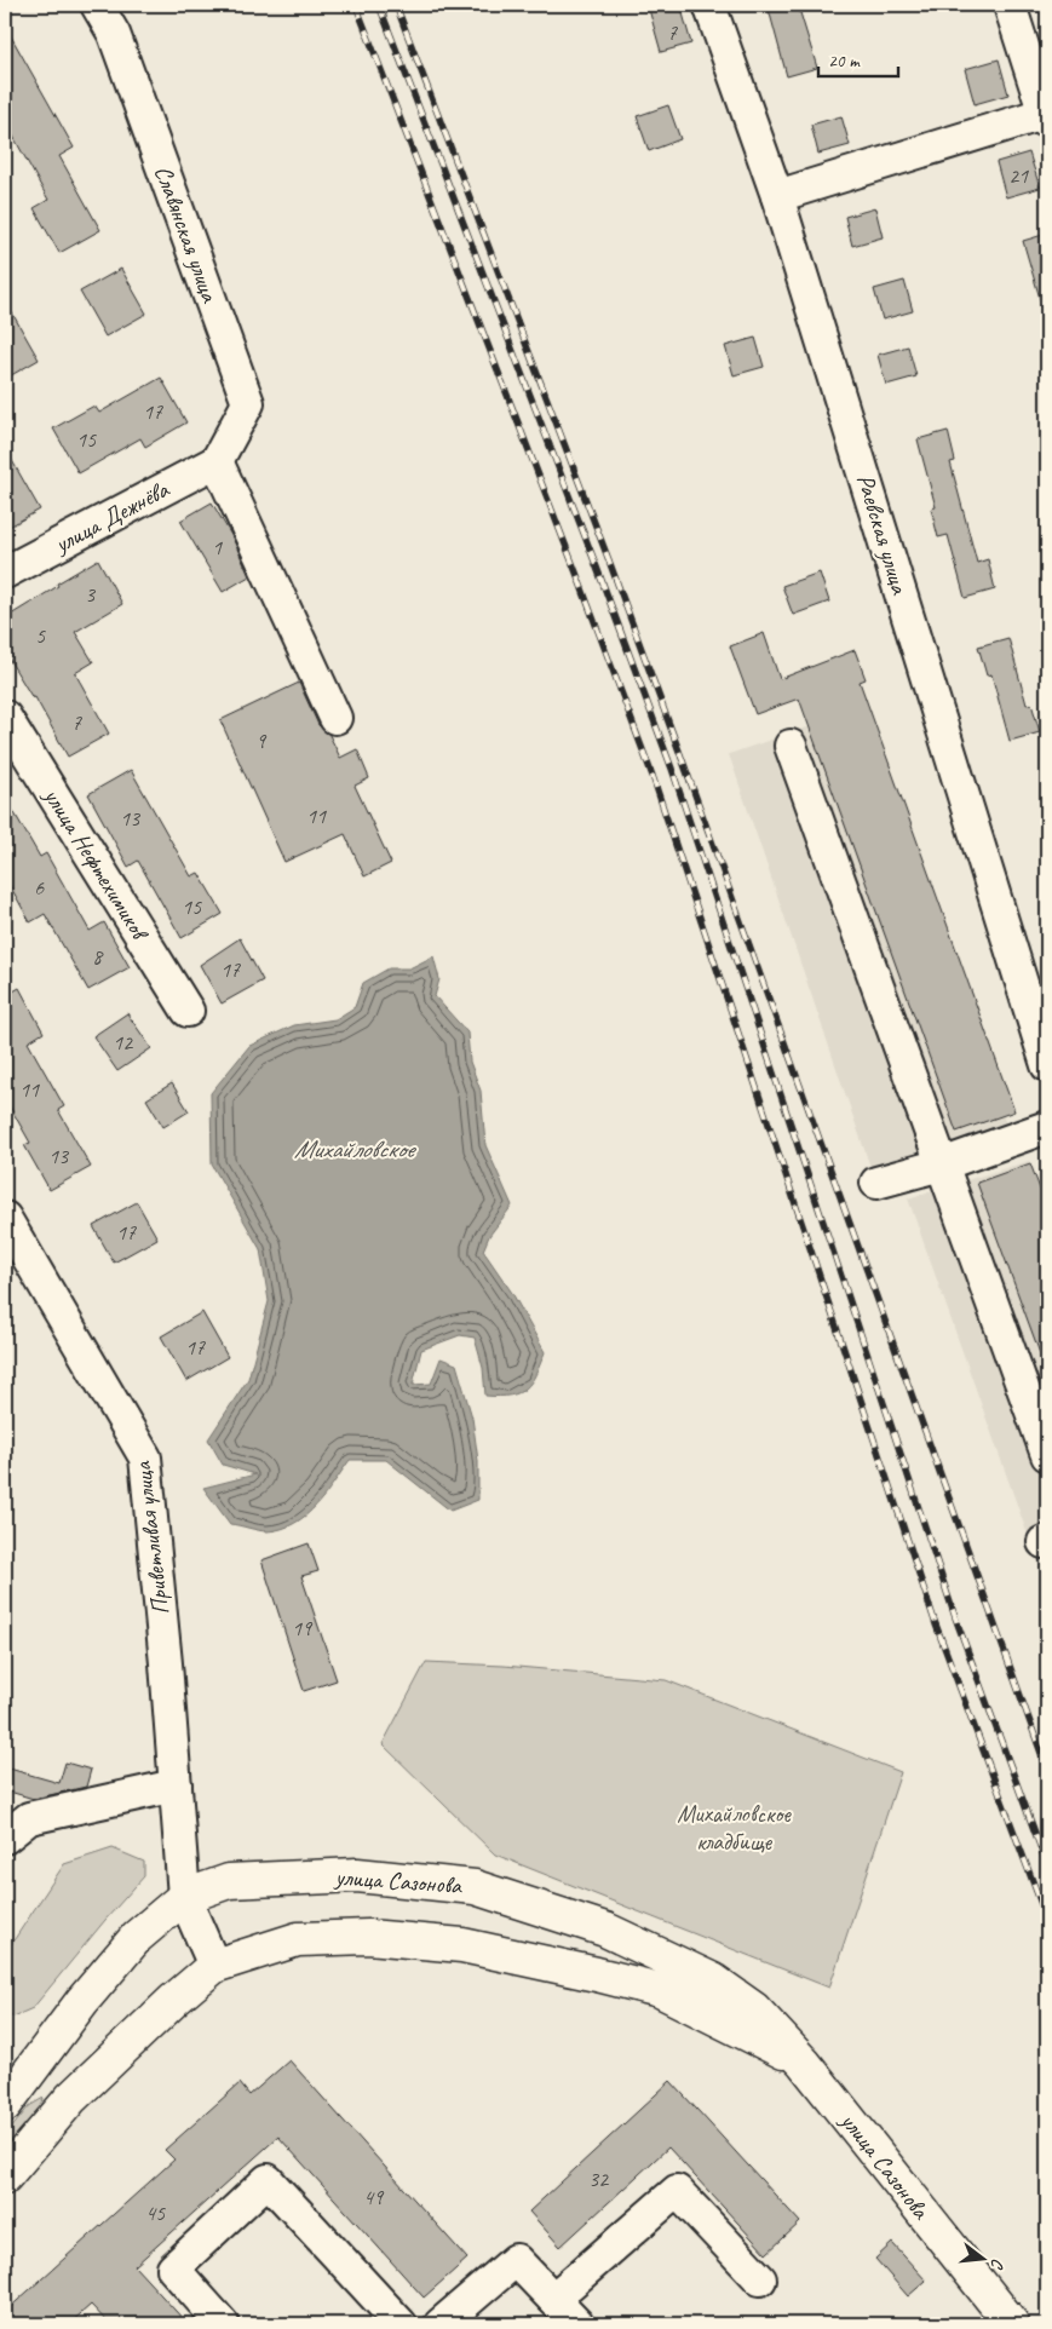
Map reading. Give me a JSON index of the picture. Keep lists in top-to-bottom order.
{
  "streets": {
    "main road": ["улица Сазонова"],
    "street": [
      "Славянская улица",
      "улица Дежнёва",
      "Раевская улица",
      "улица Нефтехимиков",
      "Приветливая улица"
    ]
  },
  "crossings": [
    ["Славянская улица", "улица Дежнёва"],
    ["Приветливая улица", "улица Сазонова"]
  ],
  "water": ["Михайловское"],
  "parks": ["Михайловское кладбище"],
  "house_numbers": [
    "7",
    "21",
    "17",
    "15",
    "1",
    "3",
    "5",
    "7",
    "9",
    "11",
    "13",
    "6",
    "15",
    "8",
    "17",
    "12",
    "11",
    "13",
    "17",
    "17",
    "19",
    "32",
    "49",
    "45"
  ],
  "scale_bar": "20 m",
  "north": "right"
}
